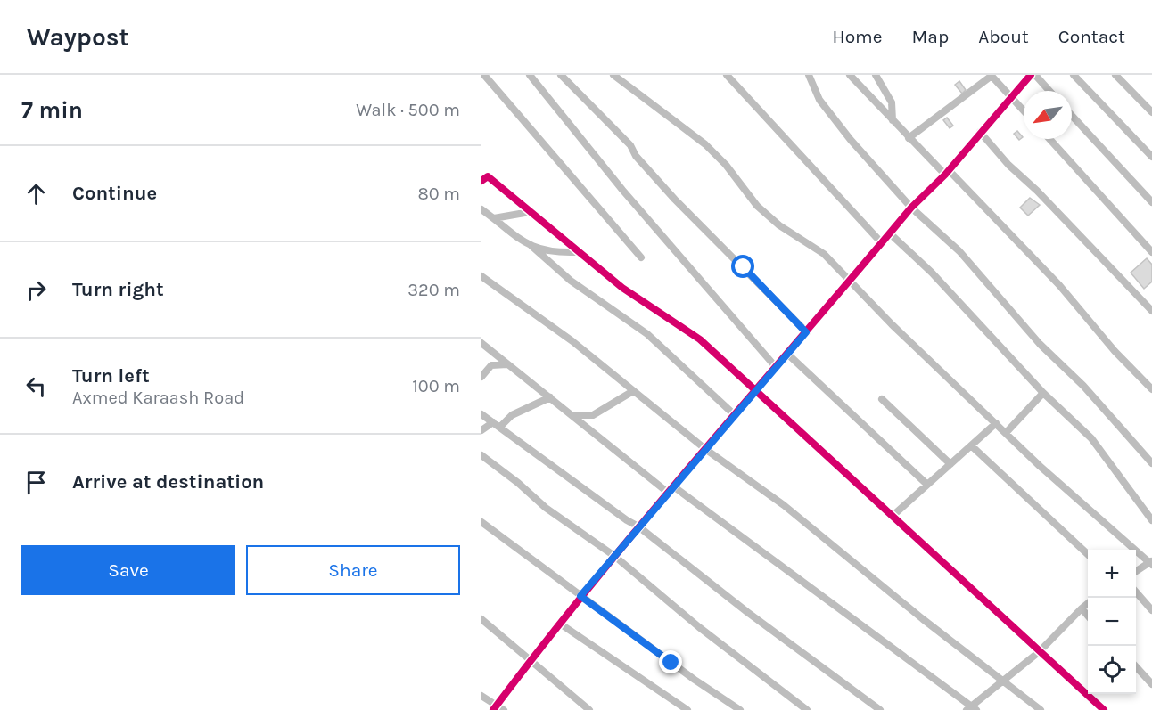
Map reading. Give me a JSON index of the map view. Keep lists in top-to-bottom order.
{
  "north": "bottom left",
  "page": {
    "header": "Waypost",
    "nav": [
      "Home",
      "Map",
      "About",
      "Contact"
    ],
    "heading": ["7 min", "Walk · 500 m"],
    "list": [
      ["Continue", "80 m"],
      ["Turn right", "320 m"],
      ["Turn left", "Axmed Karaash Road", "100 m"],
      "Arrive at destination"
    ],
    "buttons": ["Save", "Share"],
    "map_buttons": ["+", "−"]
  }
}
